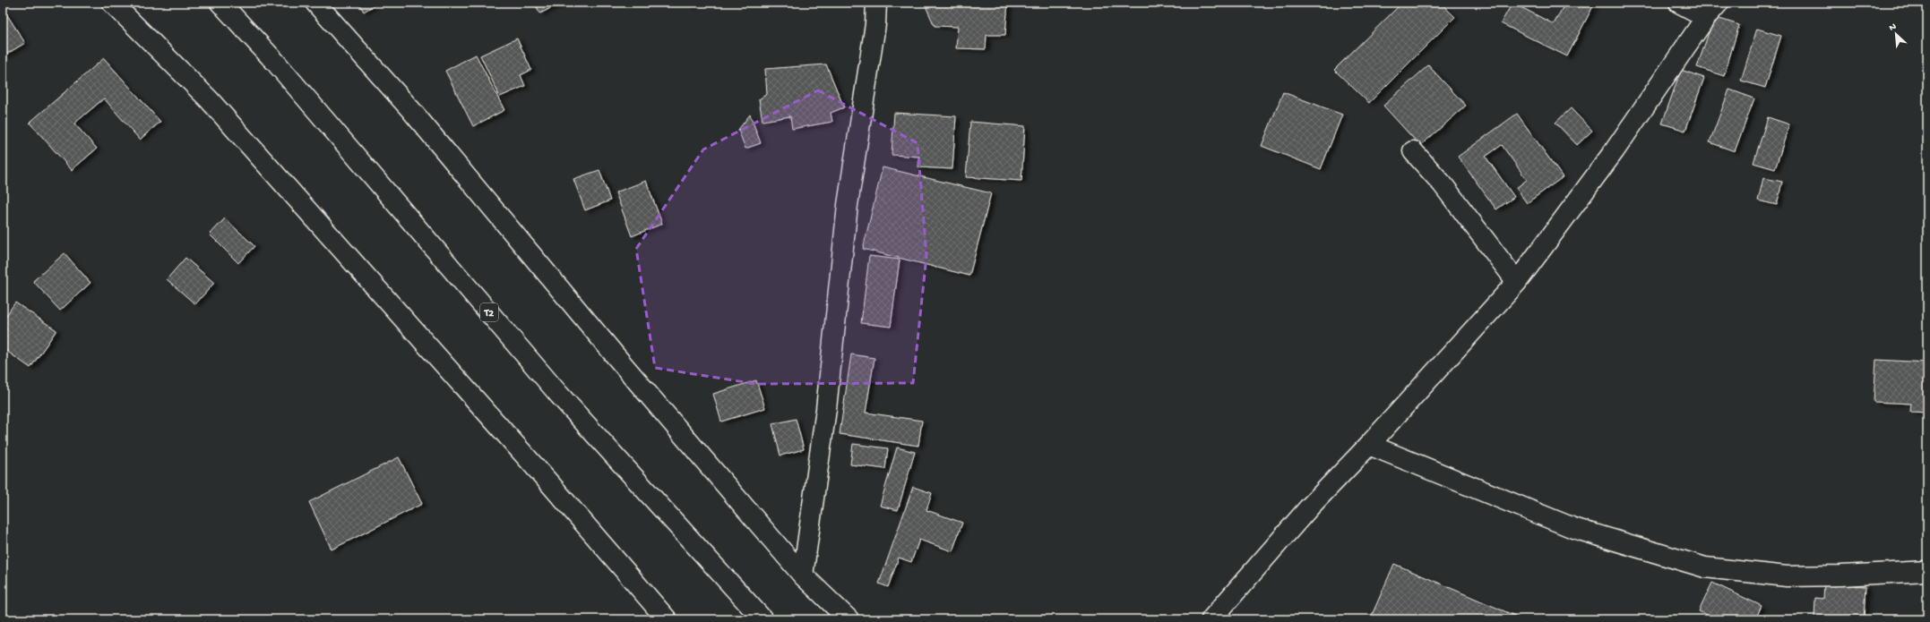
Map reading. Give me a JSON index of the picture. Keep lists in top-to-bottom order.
{
  "streets": {
    "main road": ["T2"]
  },
  "north": "top left"
}
